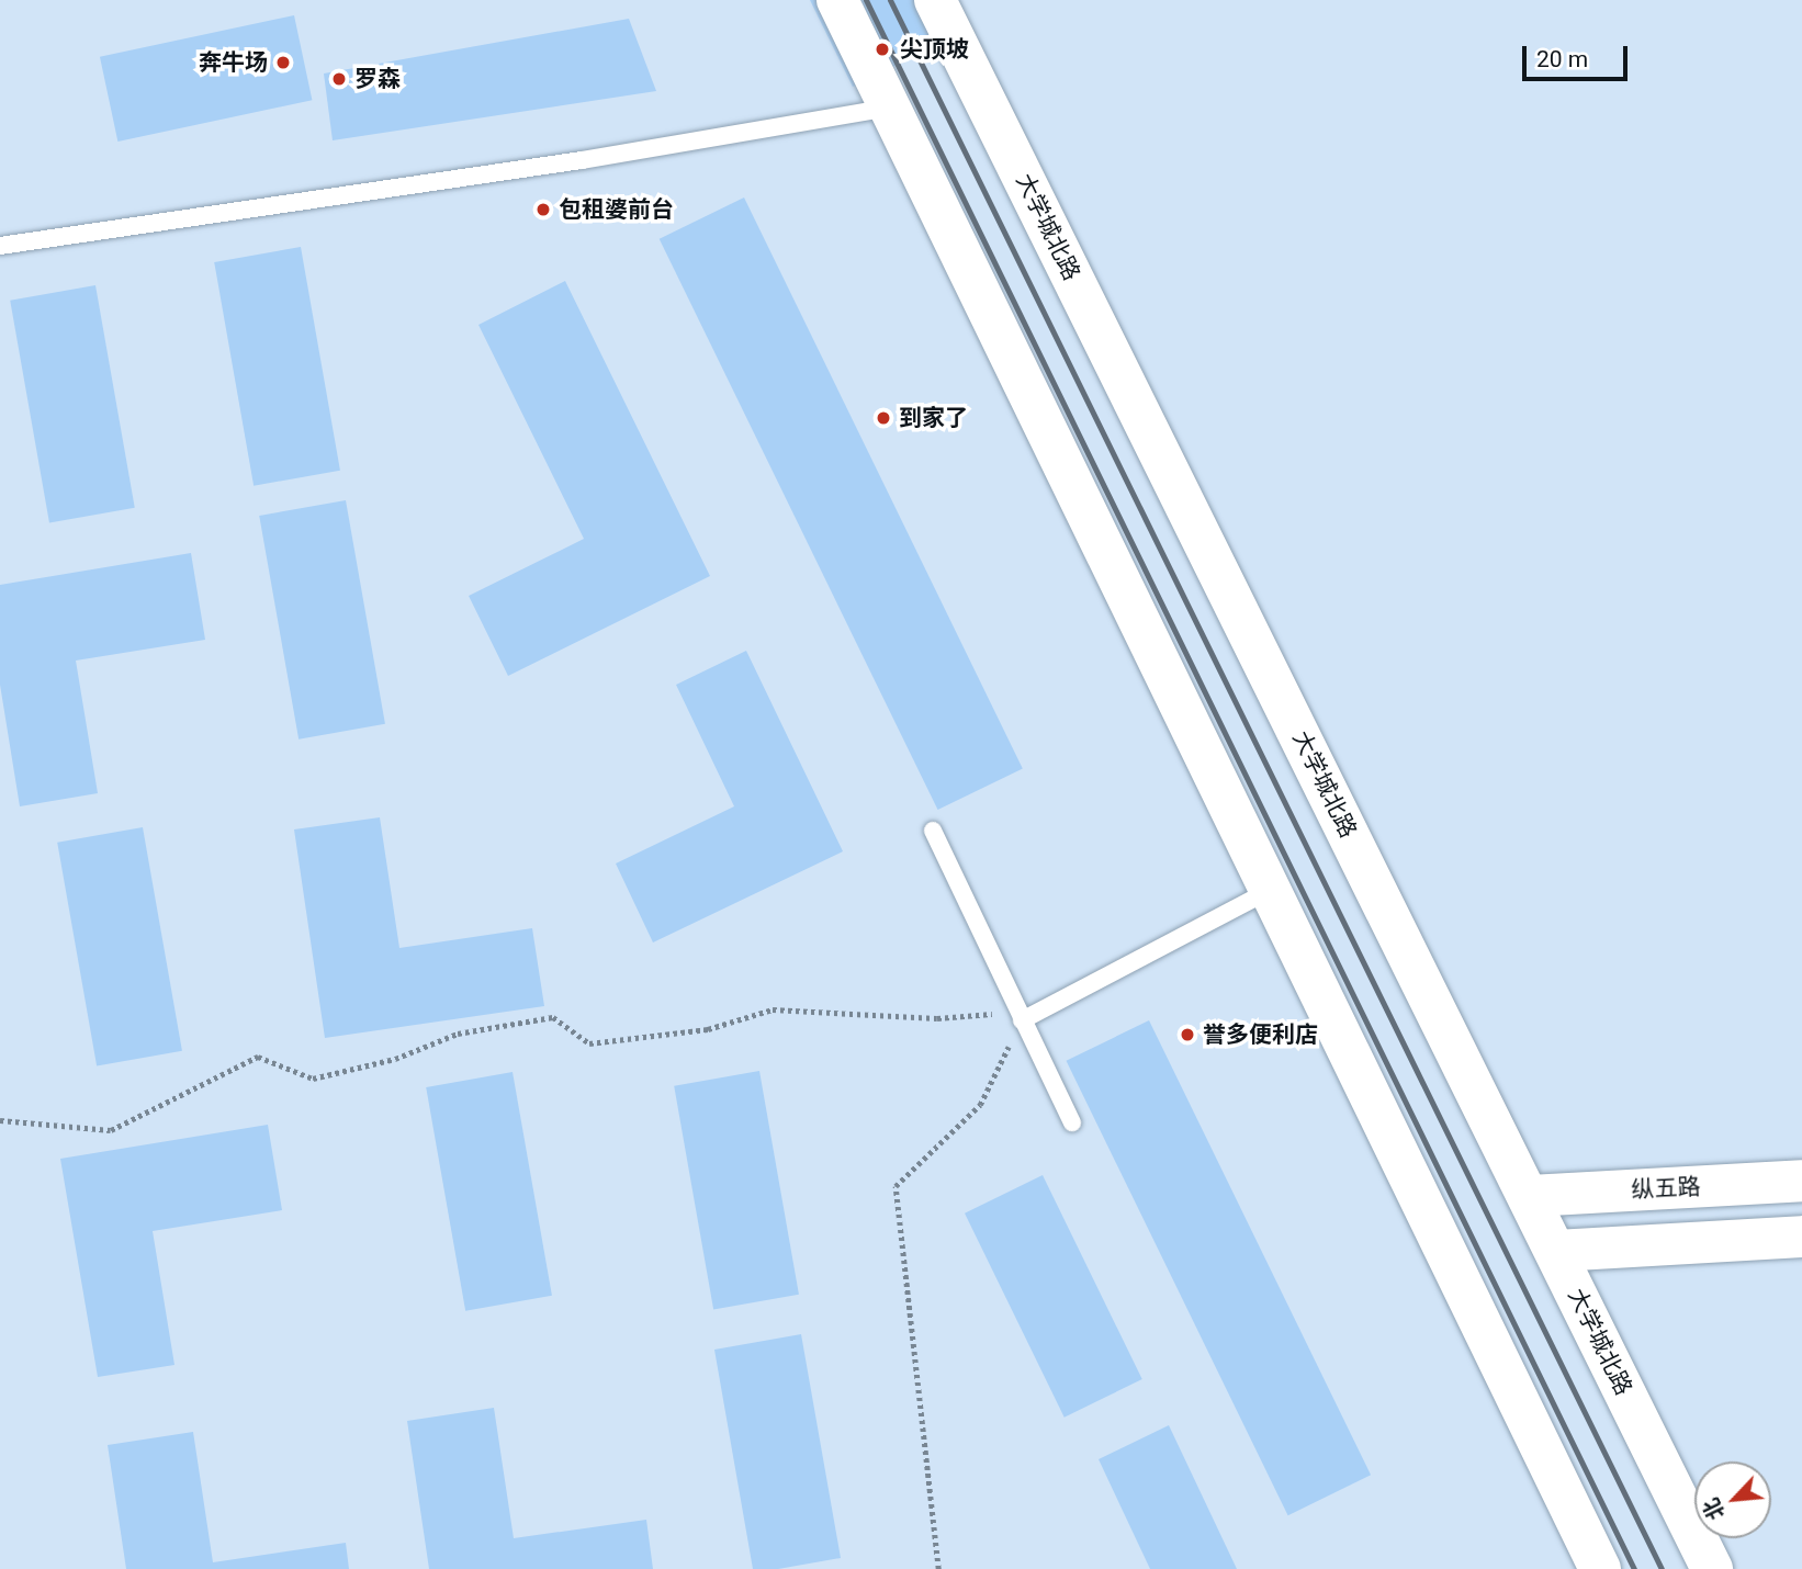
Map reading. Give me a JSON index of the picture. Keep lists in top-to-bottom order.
{
  "streets": {
    "main road": ["大学城北路", "纵五路"]
  },
  "crossings": [
    ["大学城北路", "纵五路"]
  ],
  "places": [
    "尖顶坡",
    "奔牛场",
    "罗森",
    "包租婆前台",
    "到家了",
    "誉多便利店"
  ],
  "scale_bar": "20 m",
  "north": "bottom left"
}
